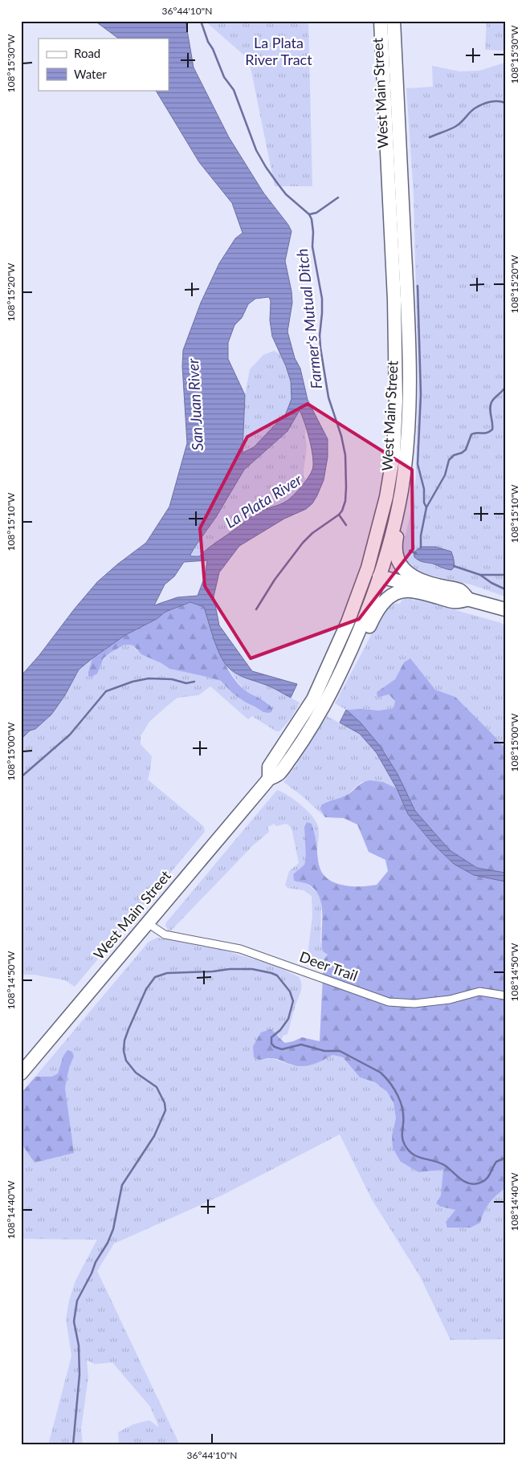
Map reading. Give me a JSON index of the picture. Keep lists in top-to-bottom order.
{
  "streets": {
    "highway": ["West Main Street"],
    "street": ["Deer Trail"]
  },
  "crossings": [
    ["West Main Street", "Deer Trail"]
  ],
  "water": ["Farmer's Mutual Ditch", "San Juan River", "La Plata River"],
  "parks": ["La Plata River Tract"],
  "legend": ["Road", "Water"],
  "coordinates": [
    "36°44'10\"N",
    "108°15'30\"W",
    "108°15'20\"W",
    "108°15'10\"W",
    "108°15'00\"W",
    "108°14'50\"W",
    "108°14'40\"W"
  ]
}
